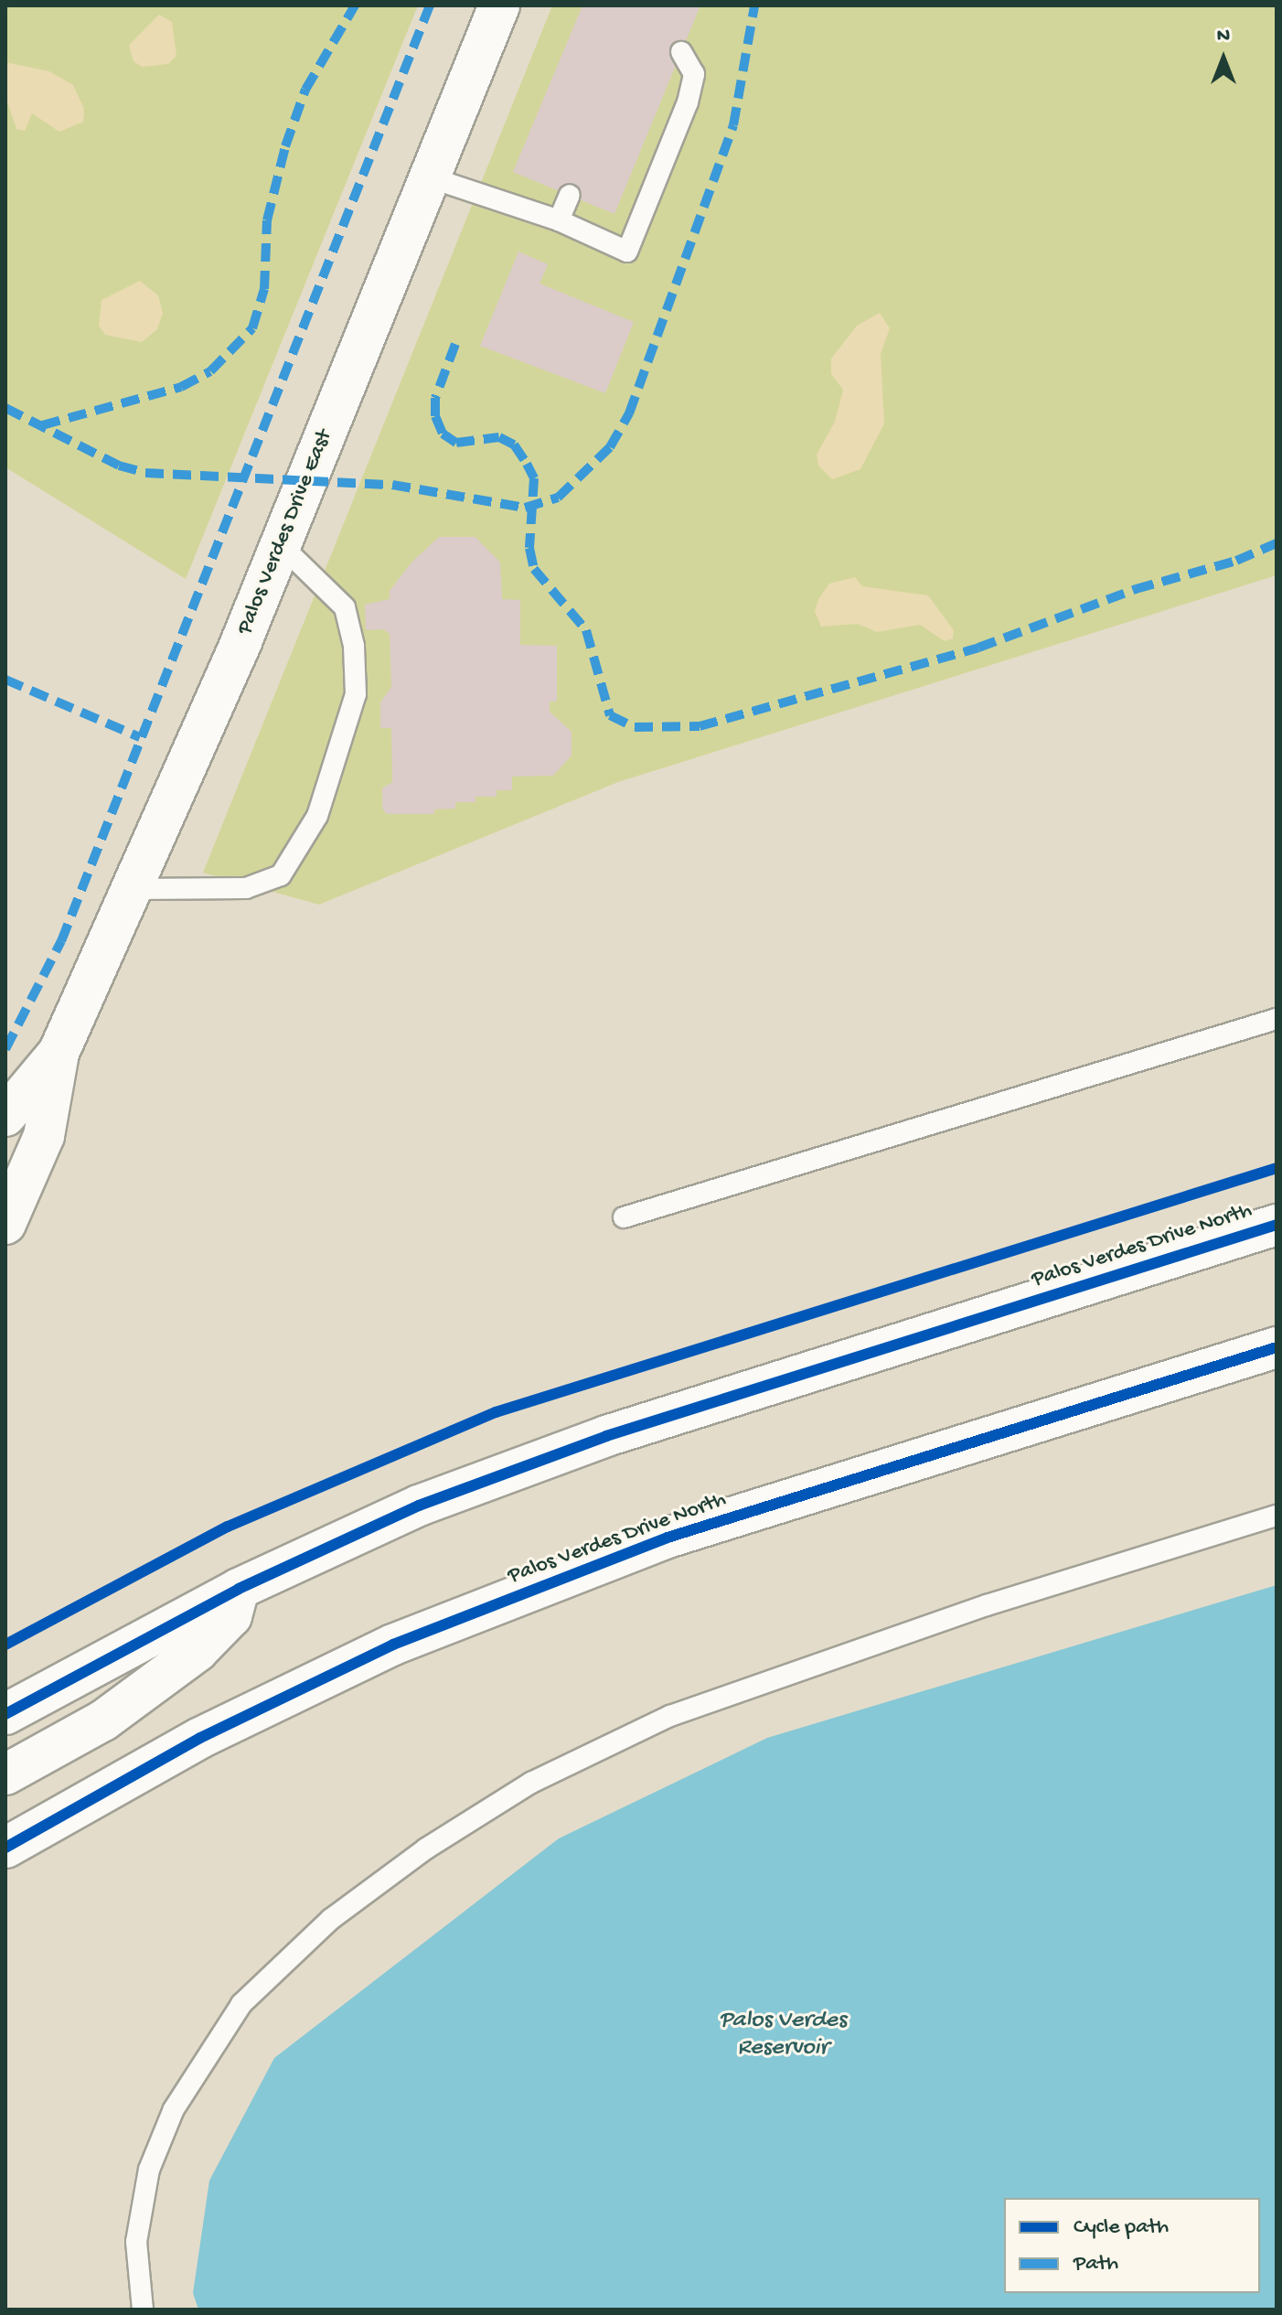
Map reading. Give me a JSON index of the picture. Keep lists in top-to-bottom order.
{
  "streets": {
    "main road": ["Palos Verdes Drive East", "Palos Verdes Drive North"]
  },
  "water": ["Palos Verdes Reservoir"],
  "legend": ["Cycle path", "Path"],
  "north": "top"
}
